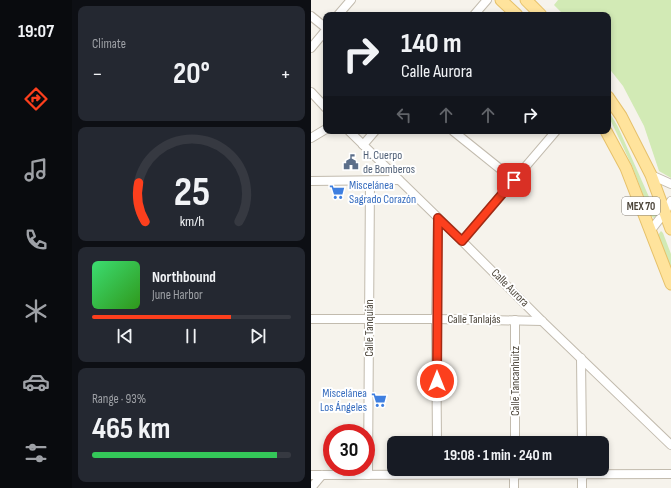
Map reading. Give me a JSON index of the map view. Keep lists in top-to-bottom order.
{
  "streets": {
    "main road": ["MEX 70"],
    "street": [
      "Calle Aurora",
      "Calle Tanlajás",
      "Calle Tanquián",
      "Calle Tancanhuitz"
    ]
  },
  "crossings": [
    ["Calle Aurora", "Calle Tanlajás"],
    ["Calle Tanlajás", "Calle Tanquián"],
    ["Calle Tanlajás", "Calle Tancanhuitz"]
  ],
  "places": {
    "public building": ["H. Cuerpo de Bomberos"],
    "supermarket": ["Miscelánea Sagrado Corazón", "Miscelánea Los Ángeles"]
  },
  "page": {
    "tabs": "19:07",
    "tile": [
      "Climate",
      ["Range · 93%", "465 km"]
    ],
    "turn": ["140 m", "Calle Aurora"],
    "heat": ["−", "20°", "+"],
    "song": ["Northbound", "June Harbor"],
    "limit": "30",
    "trip": "19:08 · 1 min · 240 m",
    "gauge": ["25", "km/h"]
  }
}
